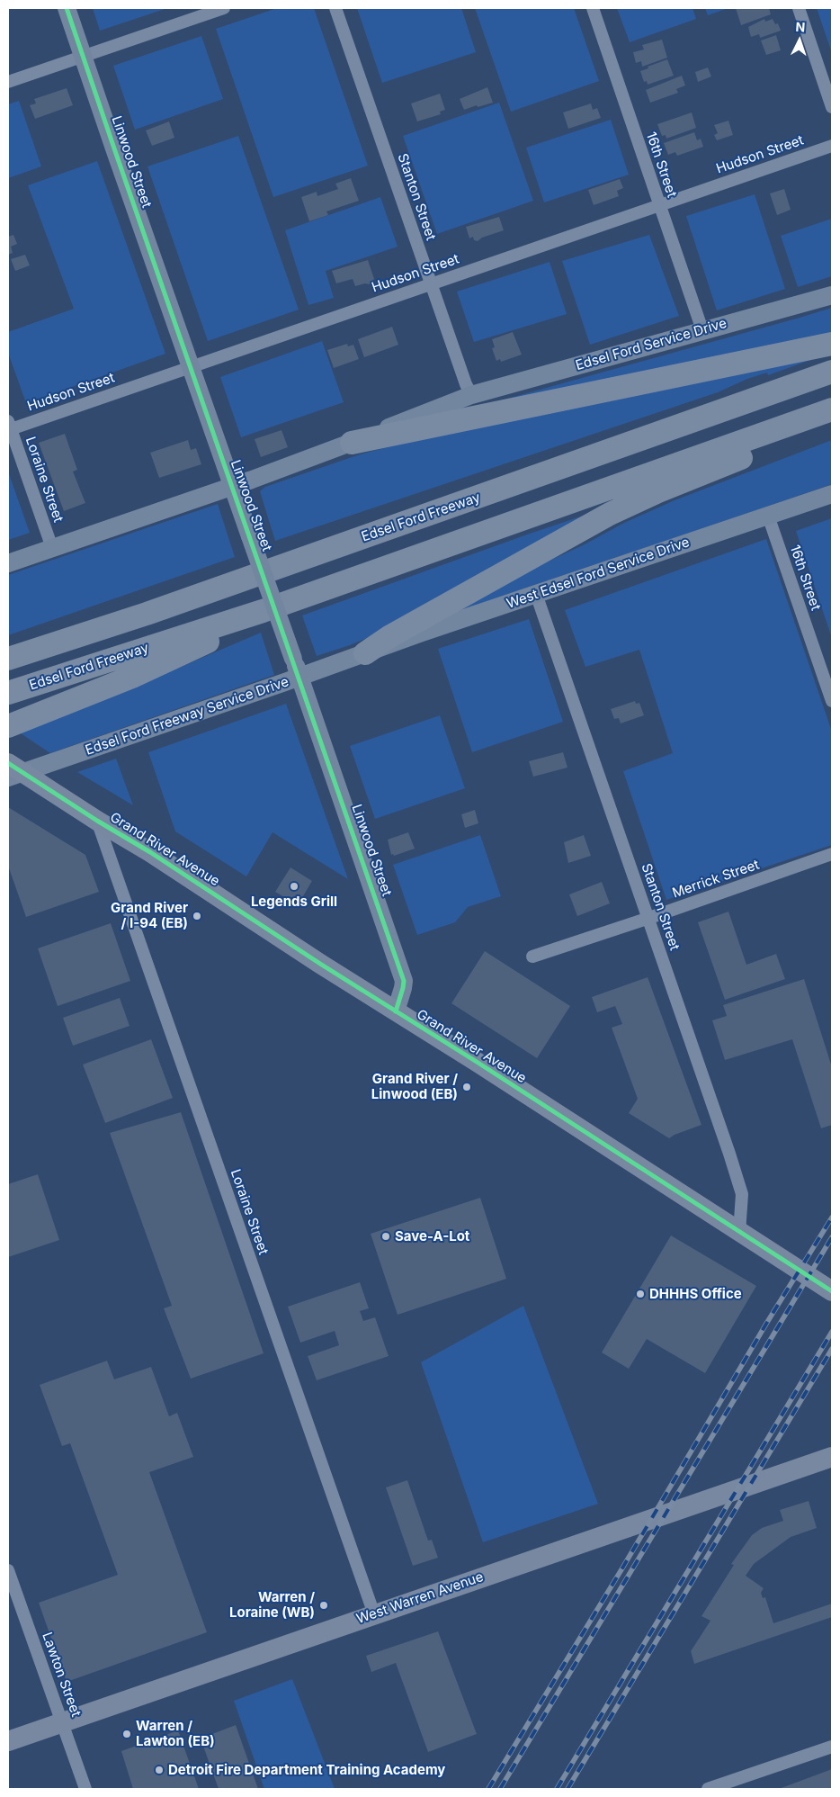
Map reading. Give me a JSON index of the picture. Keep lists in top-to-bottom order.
{
  "streets": {
    "highway": ["Edsel Ford Freeway"],
    "main road": ["Grand River Avenue", "West Warren Avenue"],
    "street": [
      "Hudson Street",
      "Linwood Street",
      "16th Street",
      "Stanton Street",
      "Edsel Ford Service Drive",
      "Loraine Street",
      "West Edsel Ford Service Drive",
      "Edsel Ford Freeway Service Drive",
      "Merrick Street",
      "Lawton Street"
    ]
  },
  "crossings": [
    ["Hudson Street", "Linwood Street"],
    ["Hudson Street", "16th Street"],
    ["Hudson Street", "Stanton Street"],
    ["Hudson Street", "Loraine Street"],
    ["Linwood Street", "Edsel Ford Freeway Service Drive"],
    ["Linwood Street", "Grand River Avenue"],
    ["16th Street", "Edsel Ford Service Drive"],
    ["16th Street", "West Edsel Ford Service Drive"],
    ["Stanton Street", "Edsel Ford Service Drive"],
    ["Stanton Street", "West Edsel Ford Service Drive"],
    ["Stanton Street", "Grand River Avenue"],
    ["Stanton Street", "Merrick Street"],
    ["Loraine Street", "Grand River Avenue"],
    ["Loraine Street", "West Warren Avenue"],
    ["West Edsel Ford Service Drive", "Edsel Ford Freeway Service Drive"],
    ["Edsel Ford Freeway Service Drive", "Grand River Avenue"],
    ["West Warren Avenue", "Lawton Street"]
  ],
  "places": [
    "Legends Grill",
    "Grand River / I-94 (EB)",
    "Grand River / Linwood (EB)",
    "Save-A-Lot",
    "DHHHS Office",
    "Warren / Loraine (WB)",
    "Warren / Lawton (EB)",
    "Detroit Fire Department Training Academy"
  ],
  "north": "top"
}
